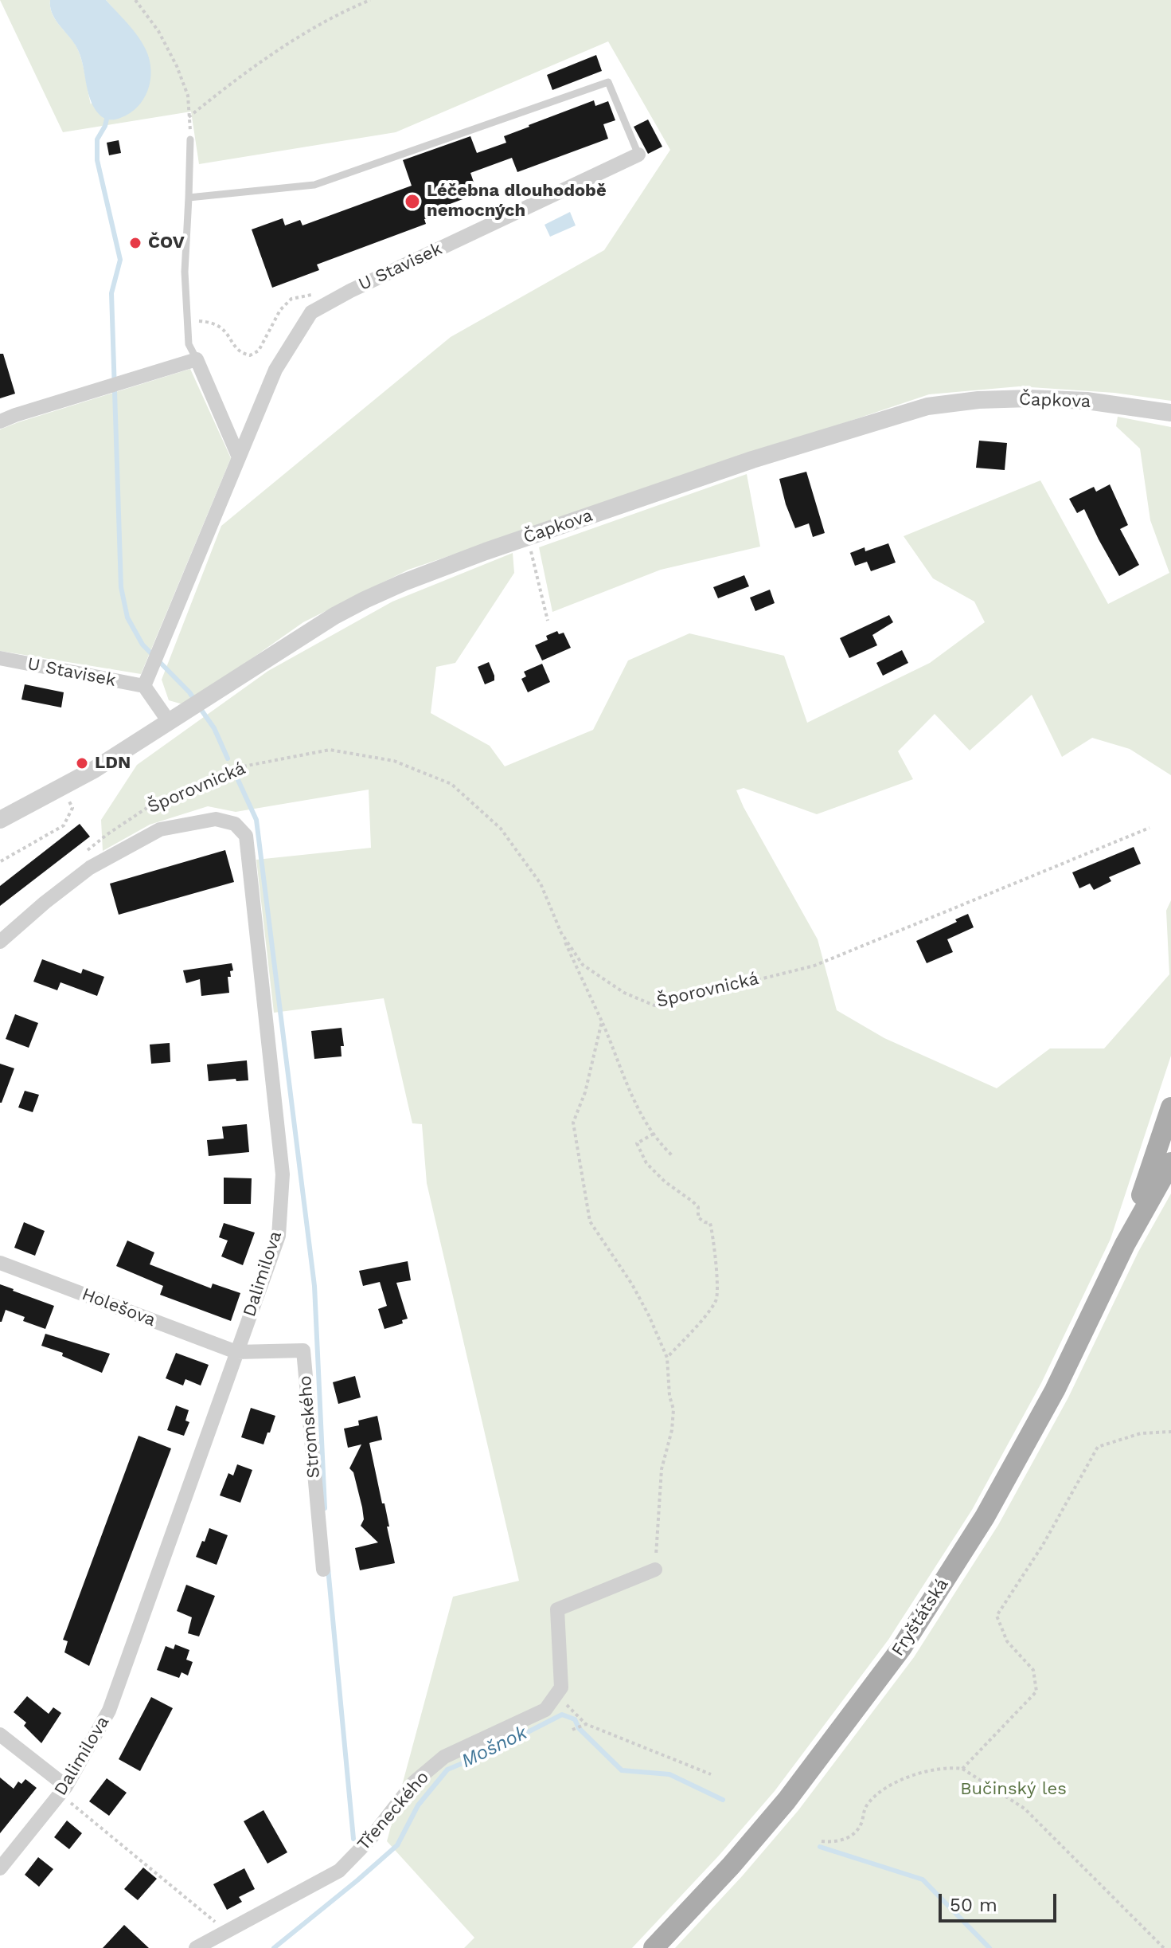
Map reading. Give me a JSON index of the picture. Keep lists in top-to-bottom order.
{
  "streets": {
    "main road": ["Fryštátská"],
    "street": [
      "U Stavisek",
      "Čapkova",
      "Dalimilova",
      "Holešova",
      "Stromského",
      "Třeneckého"
    ],
    "path": ["Šporovnická"]
  },
  "crossings": [
    ["Dalimilova", "Holešova"],
    ["Dalimilova", "Stromského"],
    ["Holešova", "Stromského"]
  ],
  "water": ["Mošnok"],
  "parks": ["Bučinský les"],
  "places": ["Léčebna dlouhodobě nemocných", "ČOV", "LDN"],
  "scale_bar": "50 m"
}
